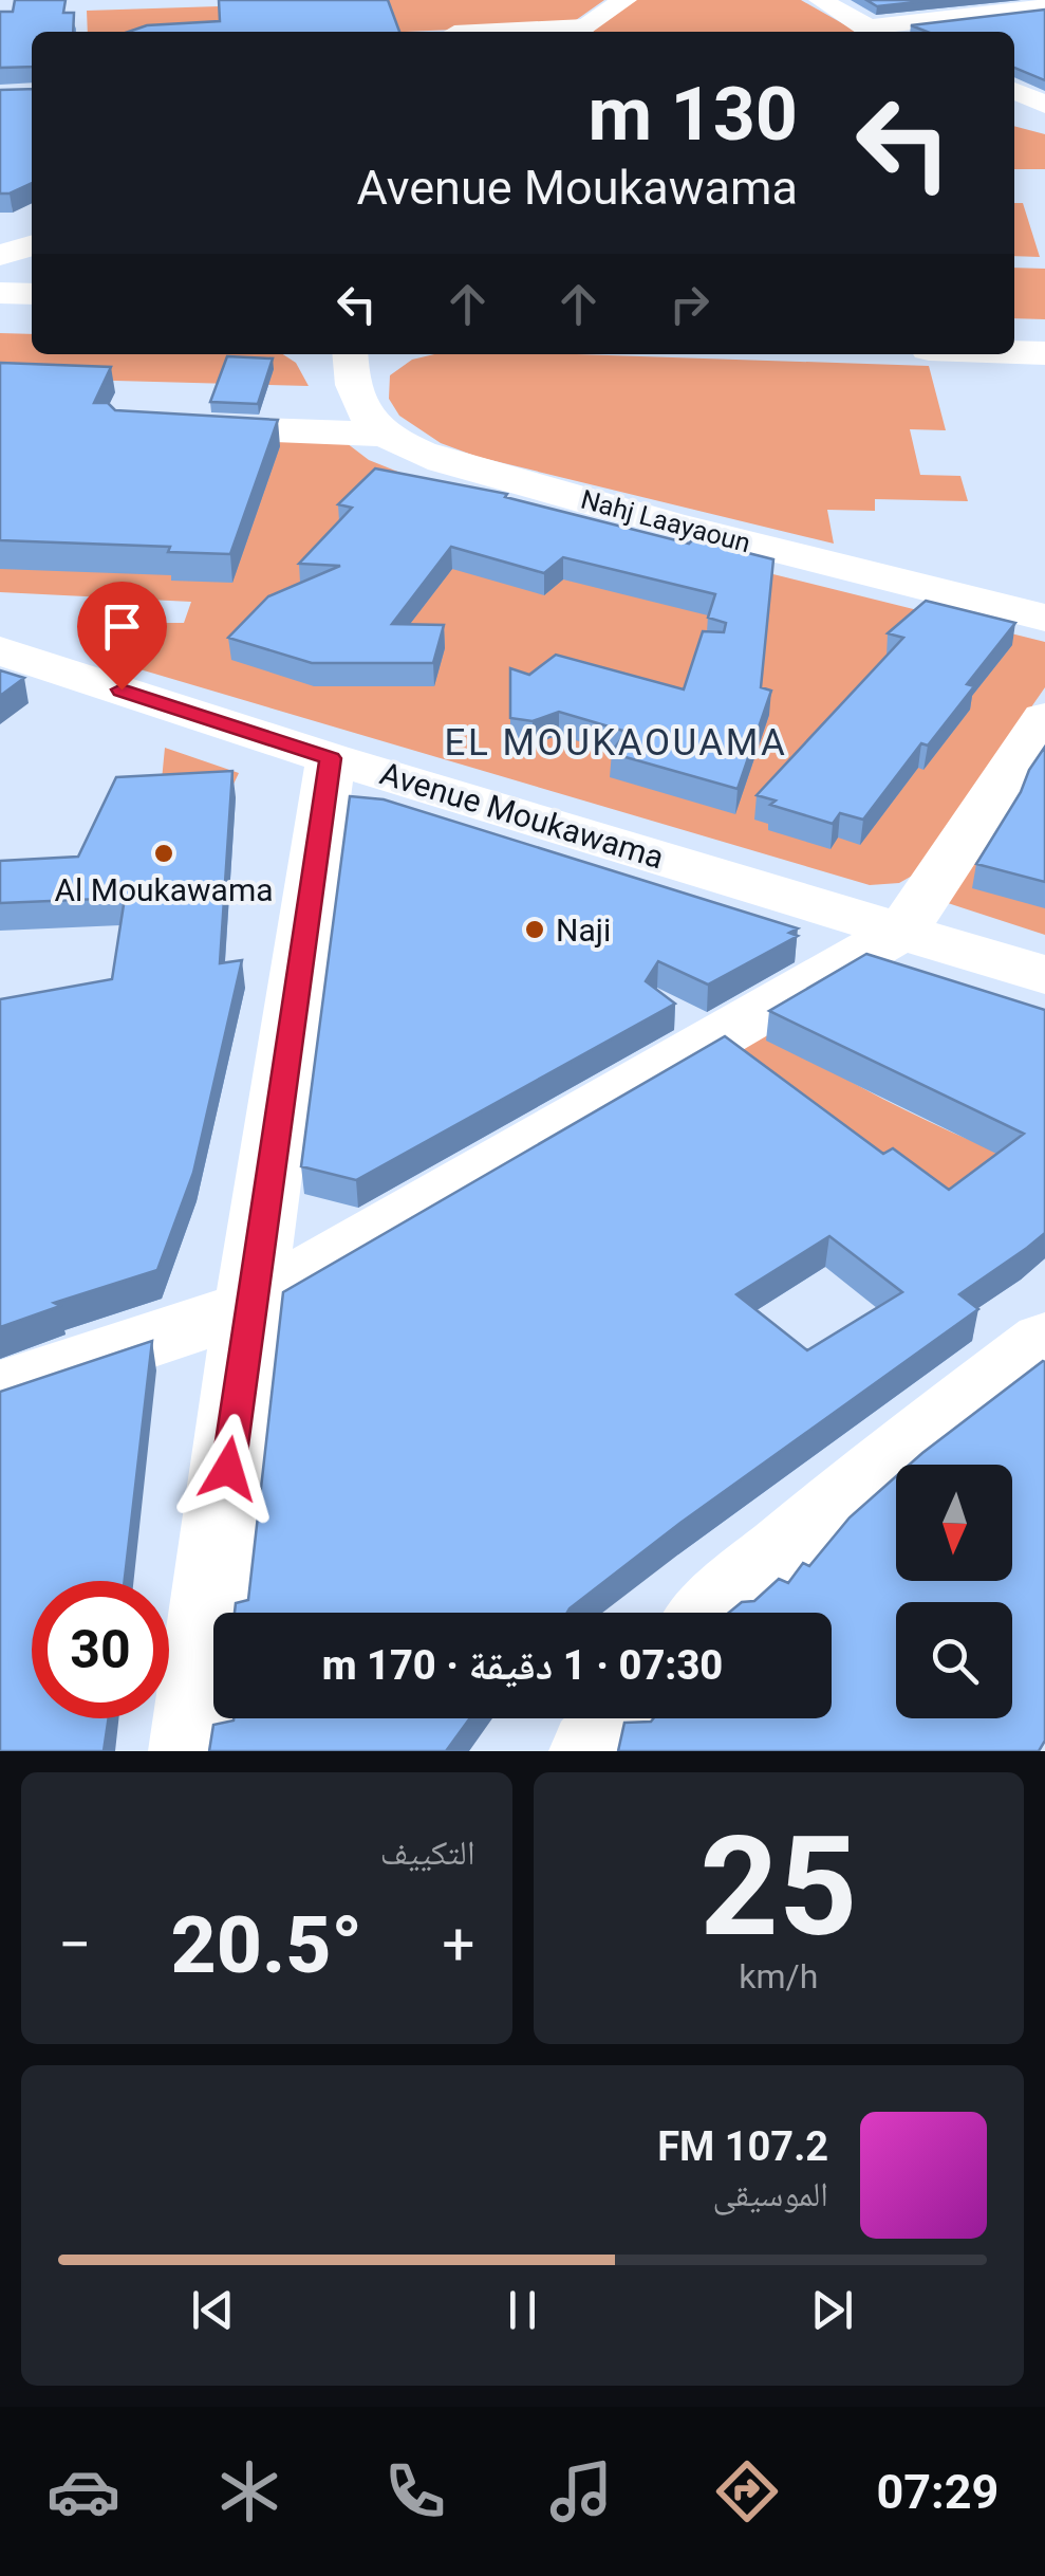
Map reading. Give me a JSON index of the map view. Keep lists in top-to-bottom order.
{
  "streets": {
    "street": ["Nahj Laayaoun", "Avenue Moukawama"]
  },
  "districts": ["EL MOUKAOUAMA"],
  "places": ["Al Moukawama", "Naji"],
  "north": "bottom",
  "page": {
    "turn": ["130 m", "Avenue Moukawama"],
    "limit": "30",
    "trip": "07:30 · 1 دقيقة · 170 m",
    "tile": [
      ["25", "km/h"],
      "التكييف"
    ],
    "heat": ["−", "20.5°", "+"],
    "song": ["107.2 FM", "الموسيقى"],
    "tabs": "07:29"
  }
}
